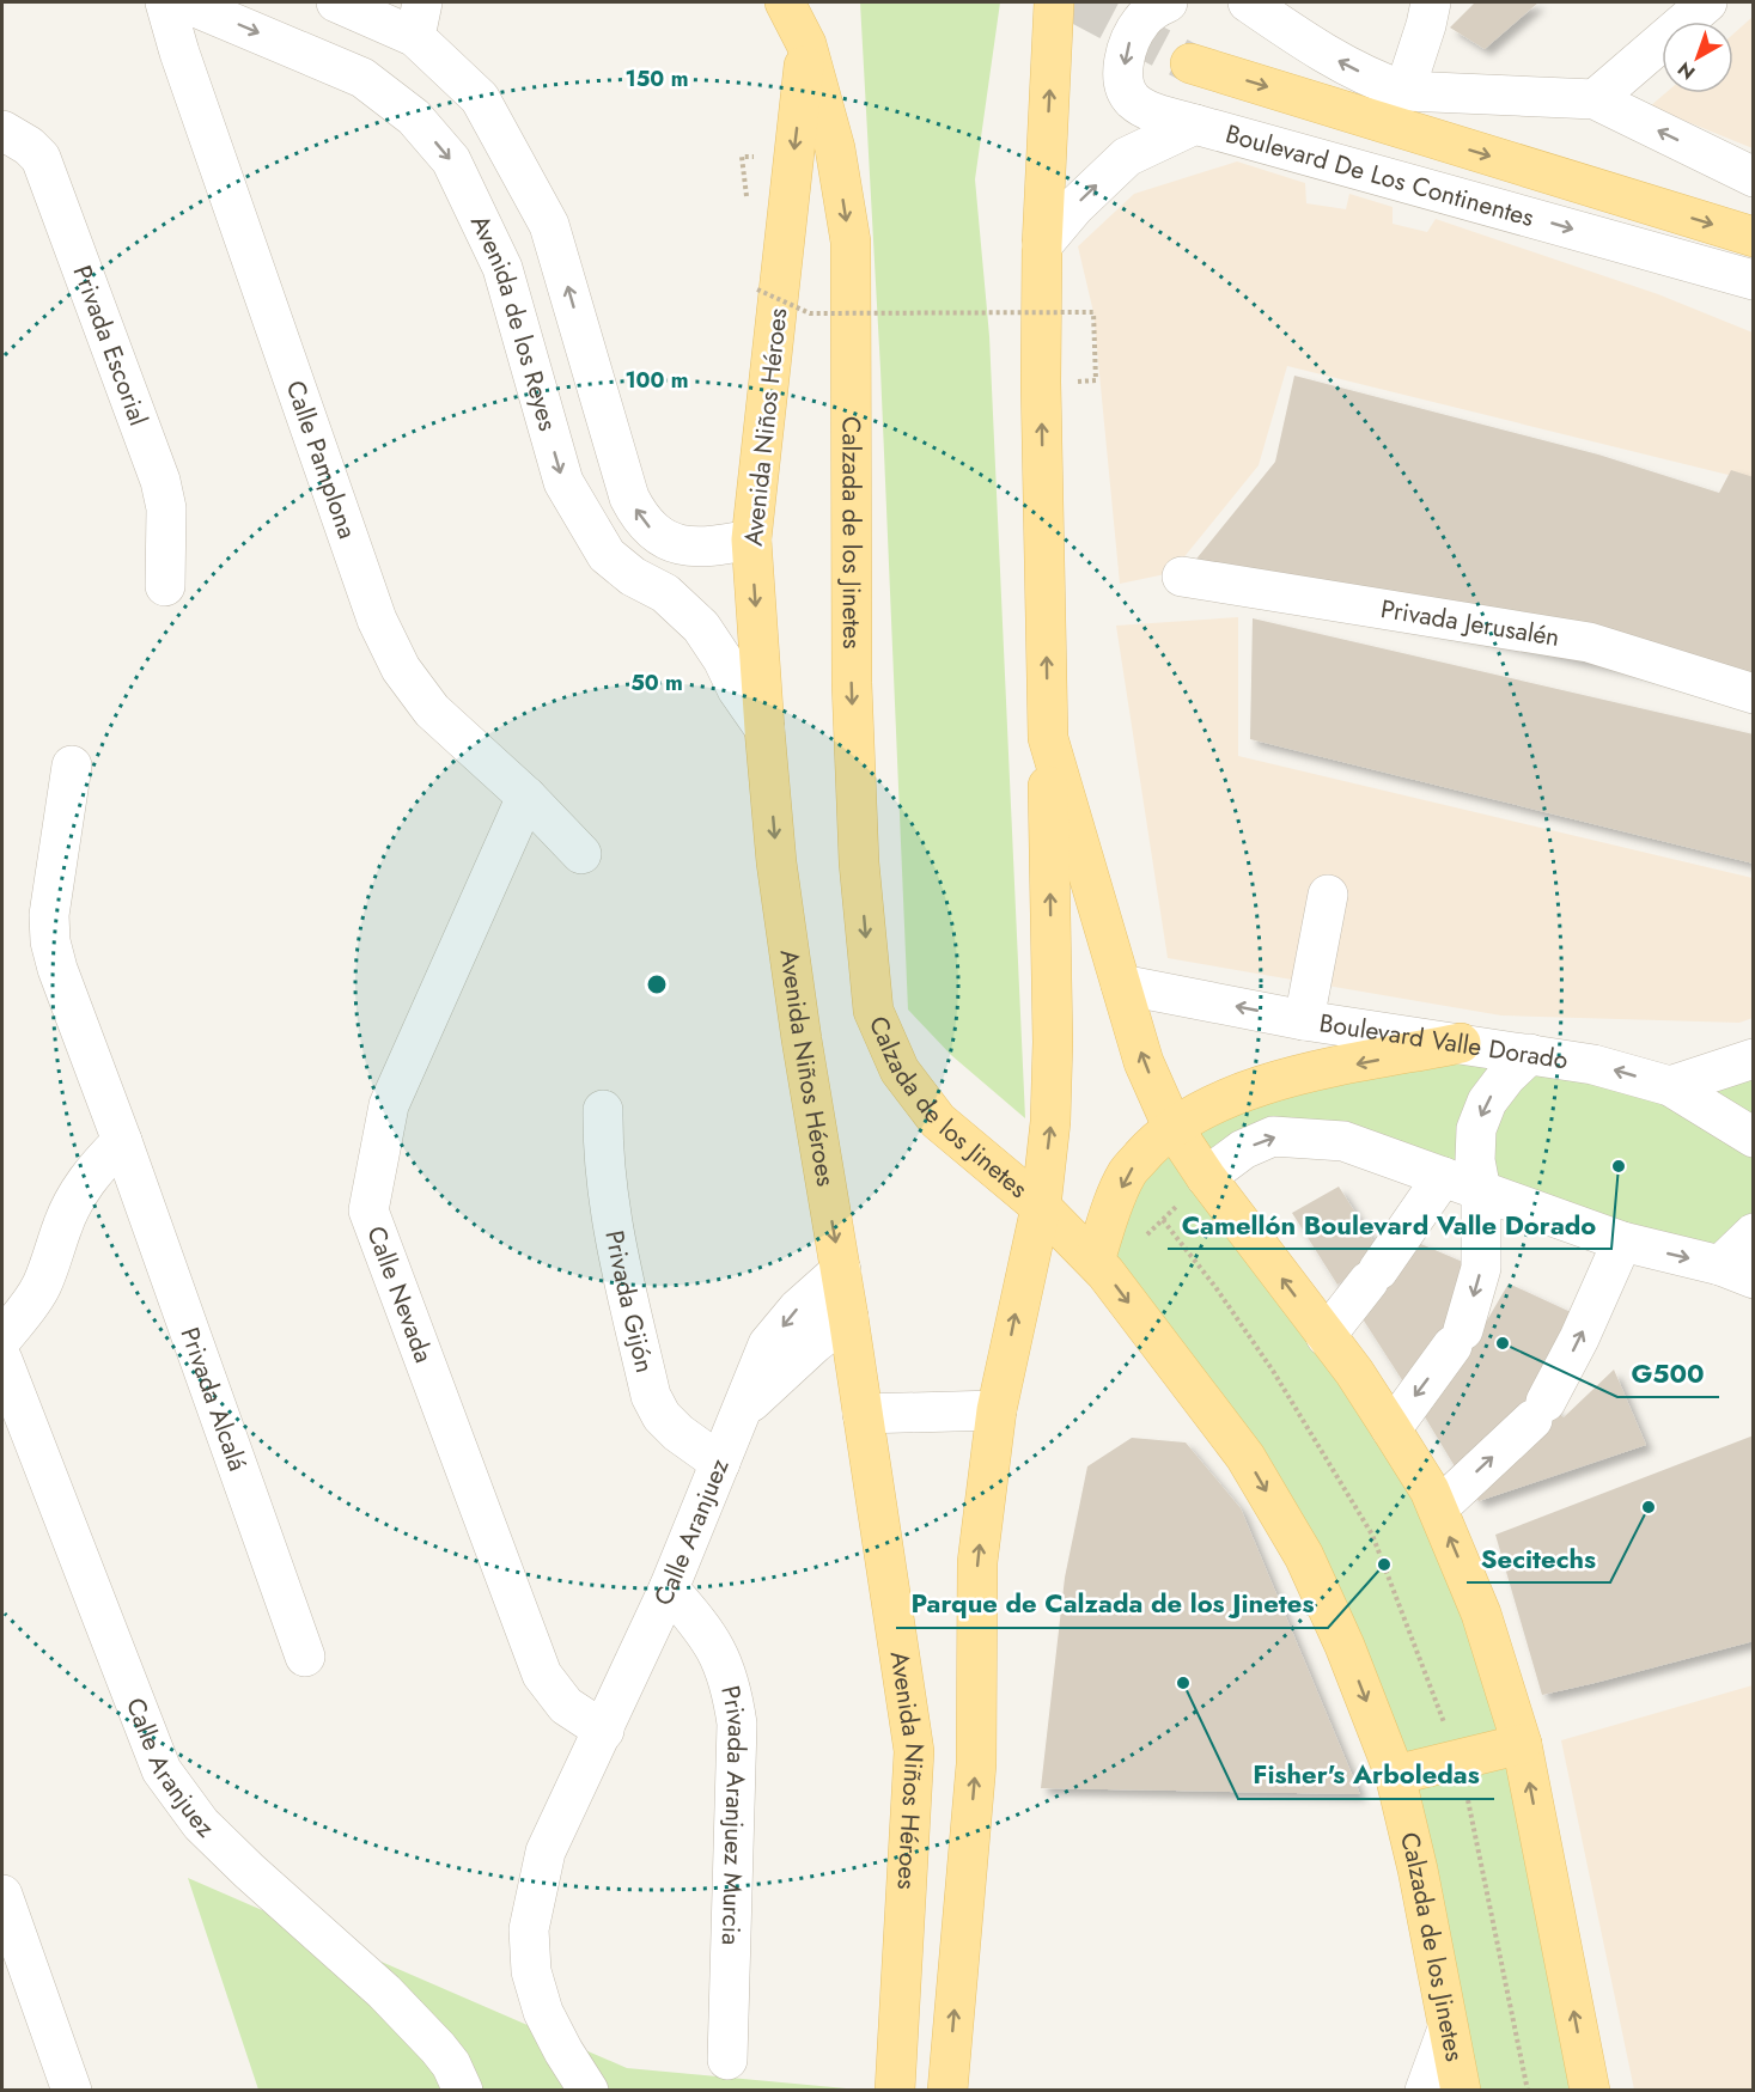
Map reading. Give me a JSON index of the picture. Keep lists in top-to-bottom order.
{
  "streets": {
    "main road": ["Avenida Niños Héroes", "Calzada de los Jinetes"],
    "street": [
      "Boulevard De Los Continentes",
      "Avenida de los Reyes",
      "Privada Escorial",
      "Calle Pamplona",
      "Privada Jerusalén",
      "Boulevard Valle Dorado",
      "Calle Nevada",
      "Privada Gijón",
      "Privada Alcalá",
      "Calle Aranjuez",
      "Privada Aranjuez Murcia"
    ]
  },
  "crossings": [
    ["Avenida de los Reyes", "Avenida Niños Héroes"],
    ["Avenida Niños Héroes", "Calzada de los Jinetes"],
    ["Avenida Niños Héroes", "Calle Aranjuez"],
    ["Calle Pamplona", "Calle Nevada"],
    ["Calle Nevada", "Calle Aranjuez"],
    ["Privada Gijón", "Calle Aranjuez"],
    ["Calle Aranjuez", "Privada Aranjuez Murcia"]
  ],
  "places": [
    "Camellón Boulevard Valle Dorado",
    "G500",
    "Secitechs",
    "Parque de Calzada de los Jinetes",
    "Fisher's Arboledas"
  ],
  "north": "bottom left",
  "rings": ["150 m", "100 m", "50 m"]
}
